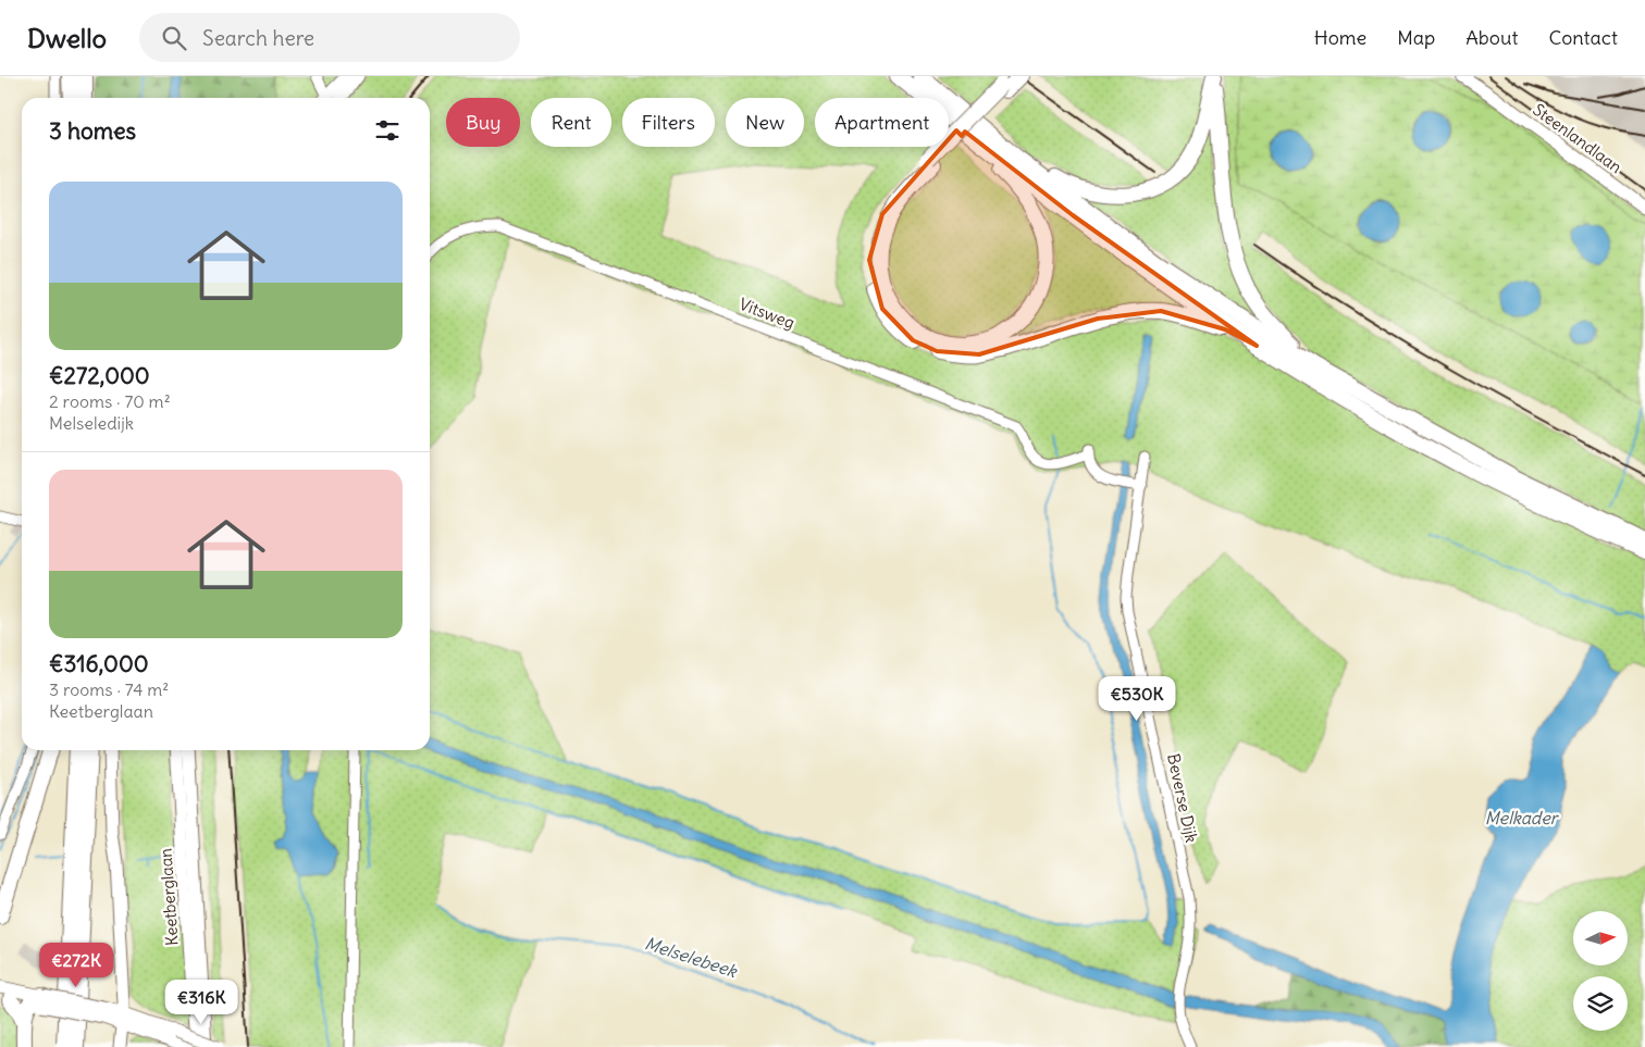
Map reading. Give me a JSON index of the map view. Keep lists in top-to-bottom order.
{
  "streets": {
    "main road": ["Steenlandlaan", "Keetberglaan"],
    "street": ["Vitsweg", "Beverse Dijk"]
  },
  "crossings": [
    ["Vitsweg", "Beverse Dijk"]
  ],
  "water": ["Melkader", "Melselebeek"],
  "north": "right",
  "page": {
    "header": "Dwello",
    "search": "Search here",
    "nav": [
      "Home",
      "Map",
      "About",
      "Contact"
    ],
    "chip": [
      "Buy",
      "Rent",
      "Filters",
      "New",
      "Apartment"
    ],
    "heading": "3 homes",
    "list": [
      {
        "name": "€272,000",
        "note": "2 rooms · 70 m² · Melseledijk"
      },
      {
        "name": "€316,000",
        "note": "3 rooms · 74 m² · Keetberglaan"
      }
    ],
    "price": ["€530K", "€272K", "€316K"]
  }
}
